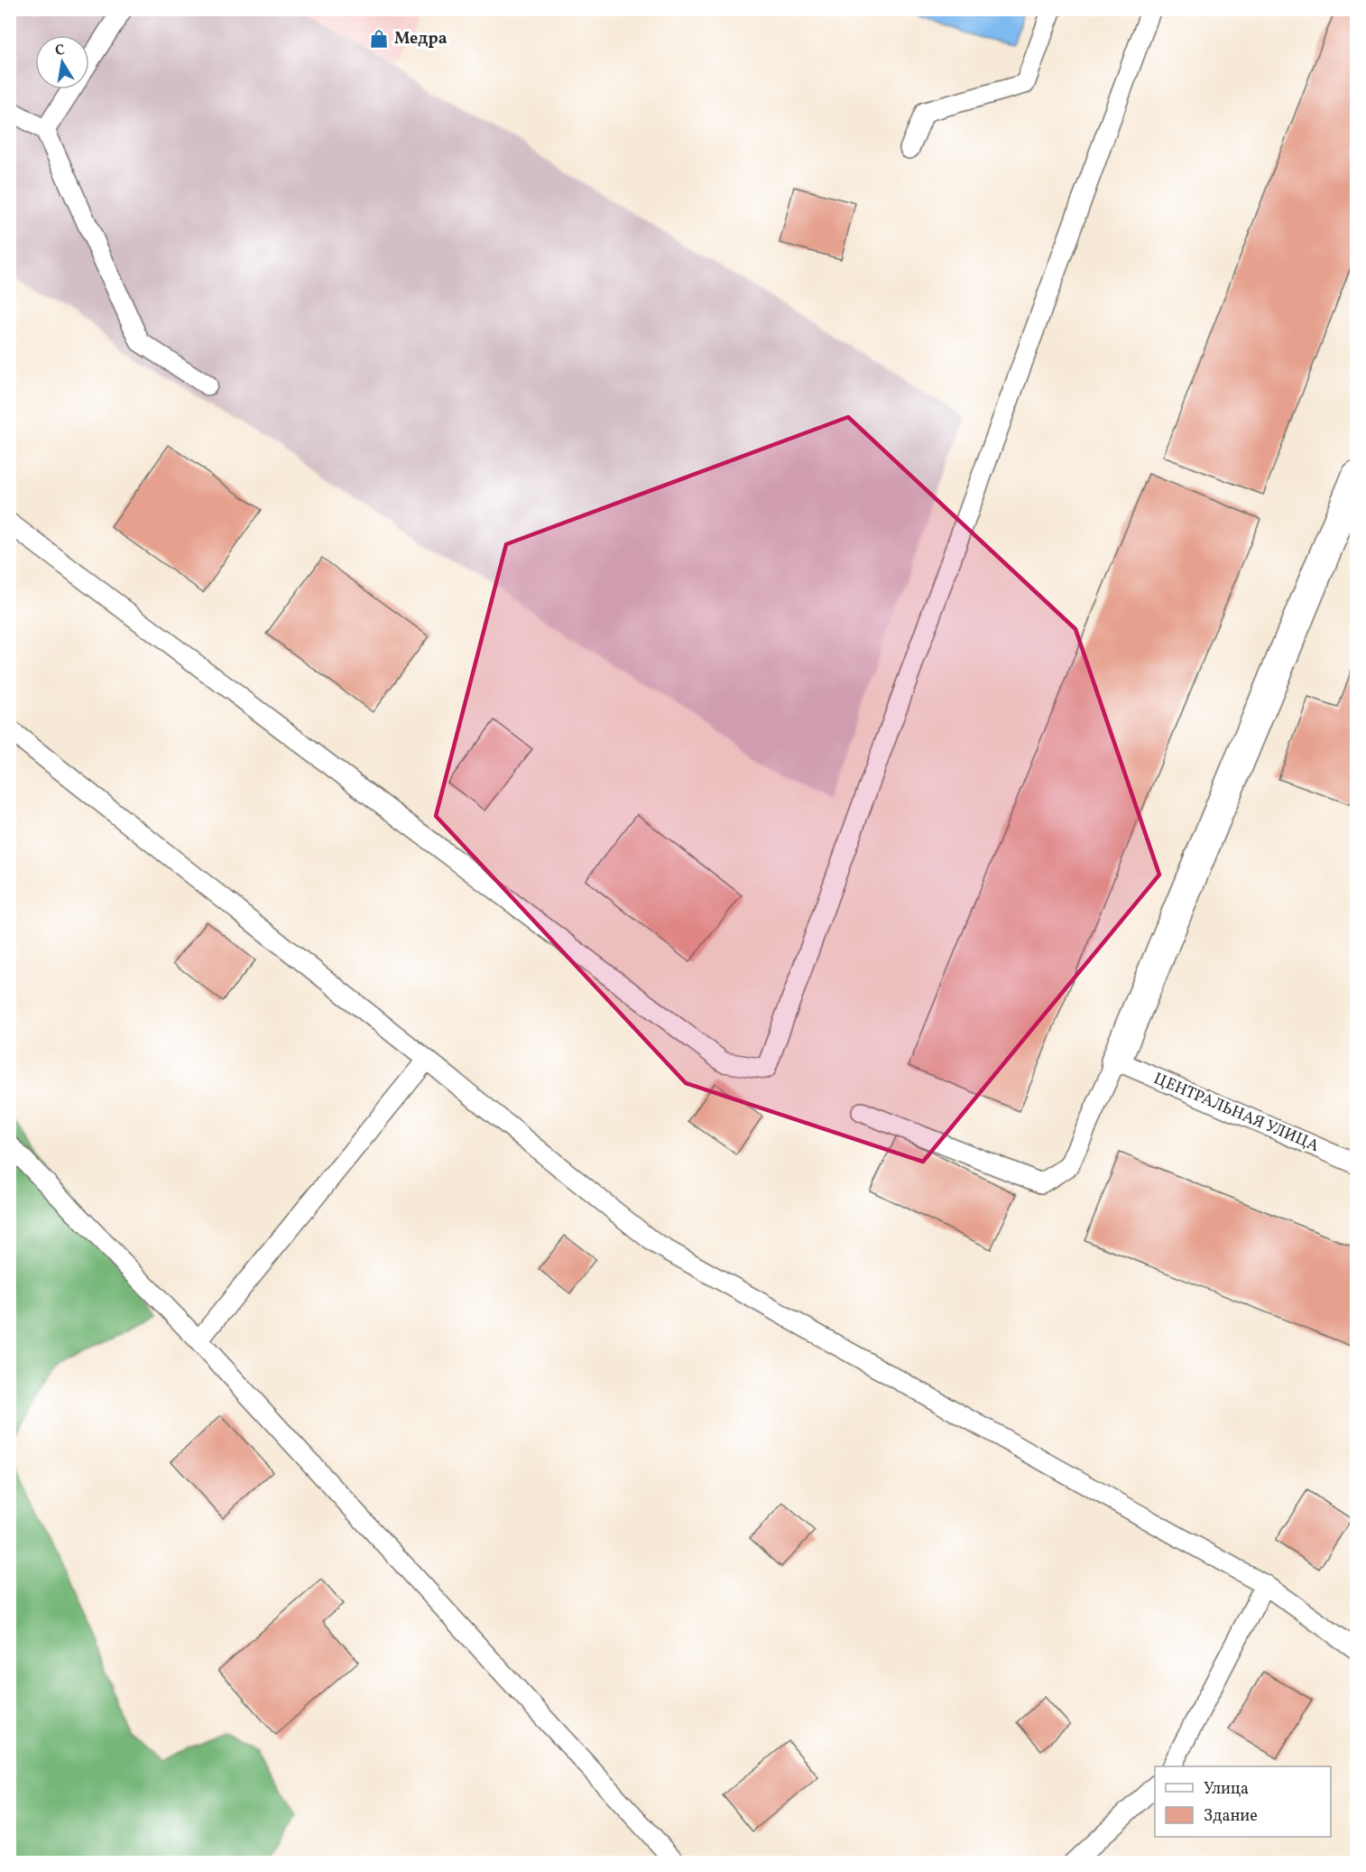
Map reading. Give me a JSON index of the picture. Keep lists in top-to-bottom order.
{
  "streets": {
    "lane": ["ЦЕНТРАЛЬНАЯ УЛИЦА"]
  },
  "places": {
    "shop": ["Медра"]
  },
  "legend": ["Улица", "Здание"],
  "north": "top"
}
